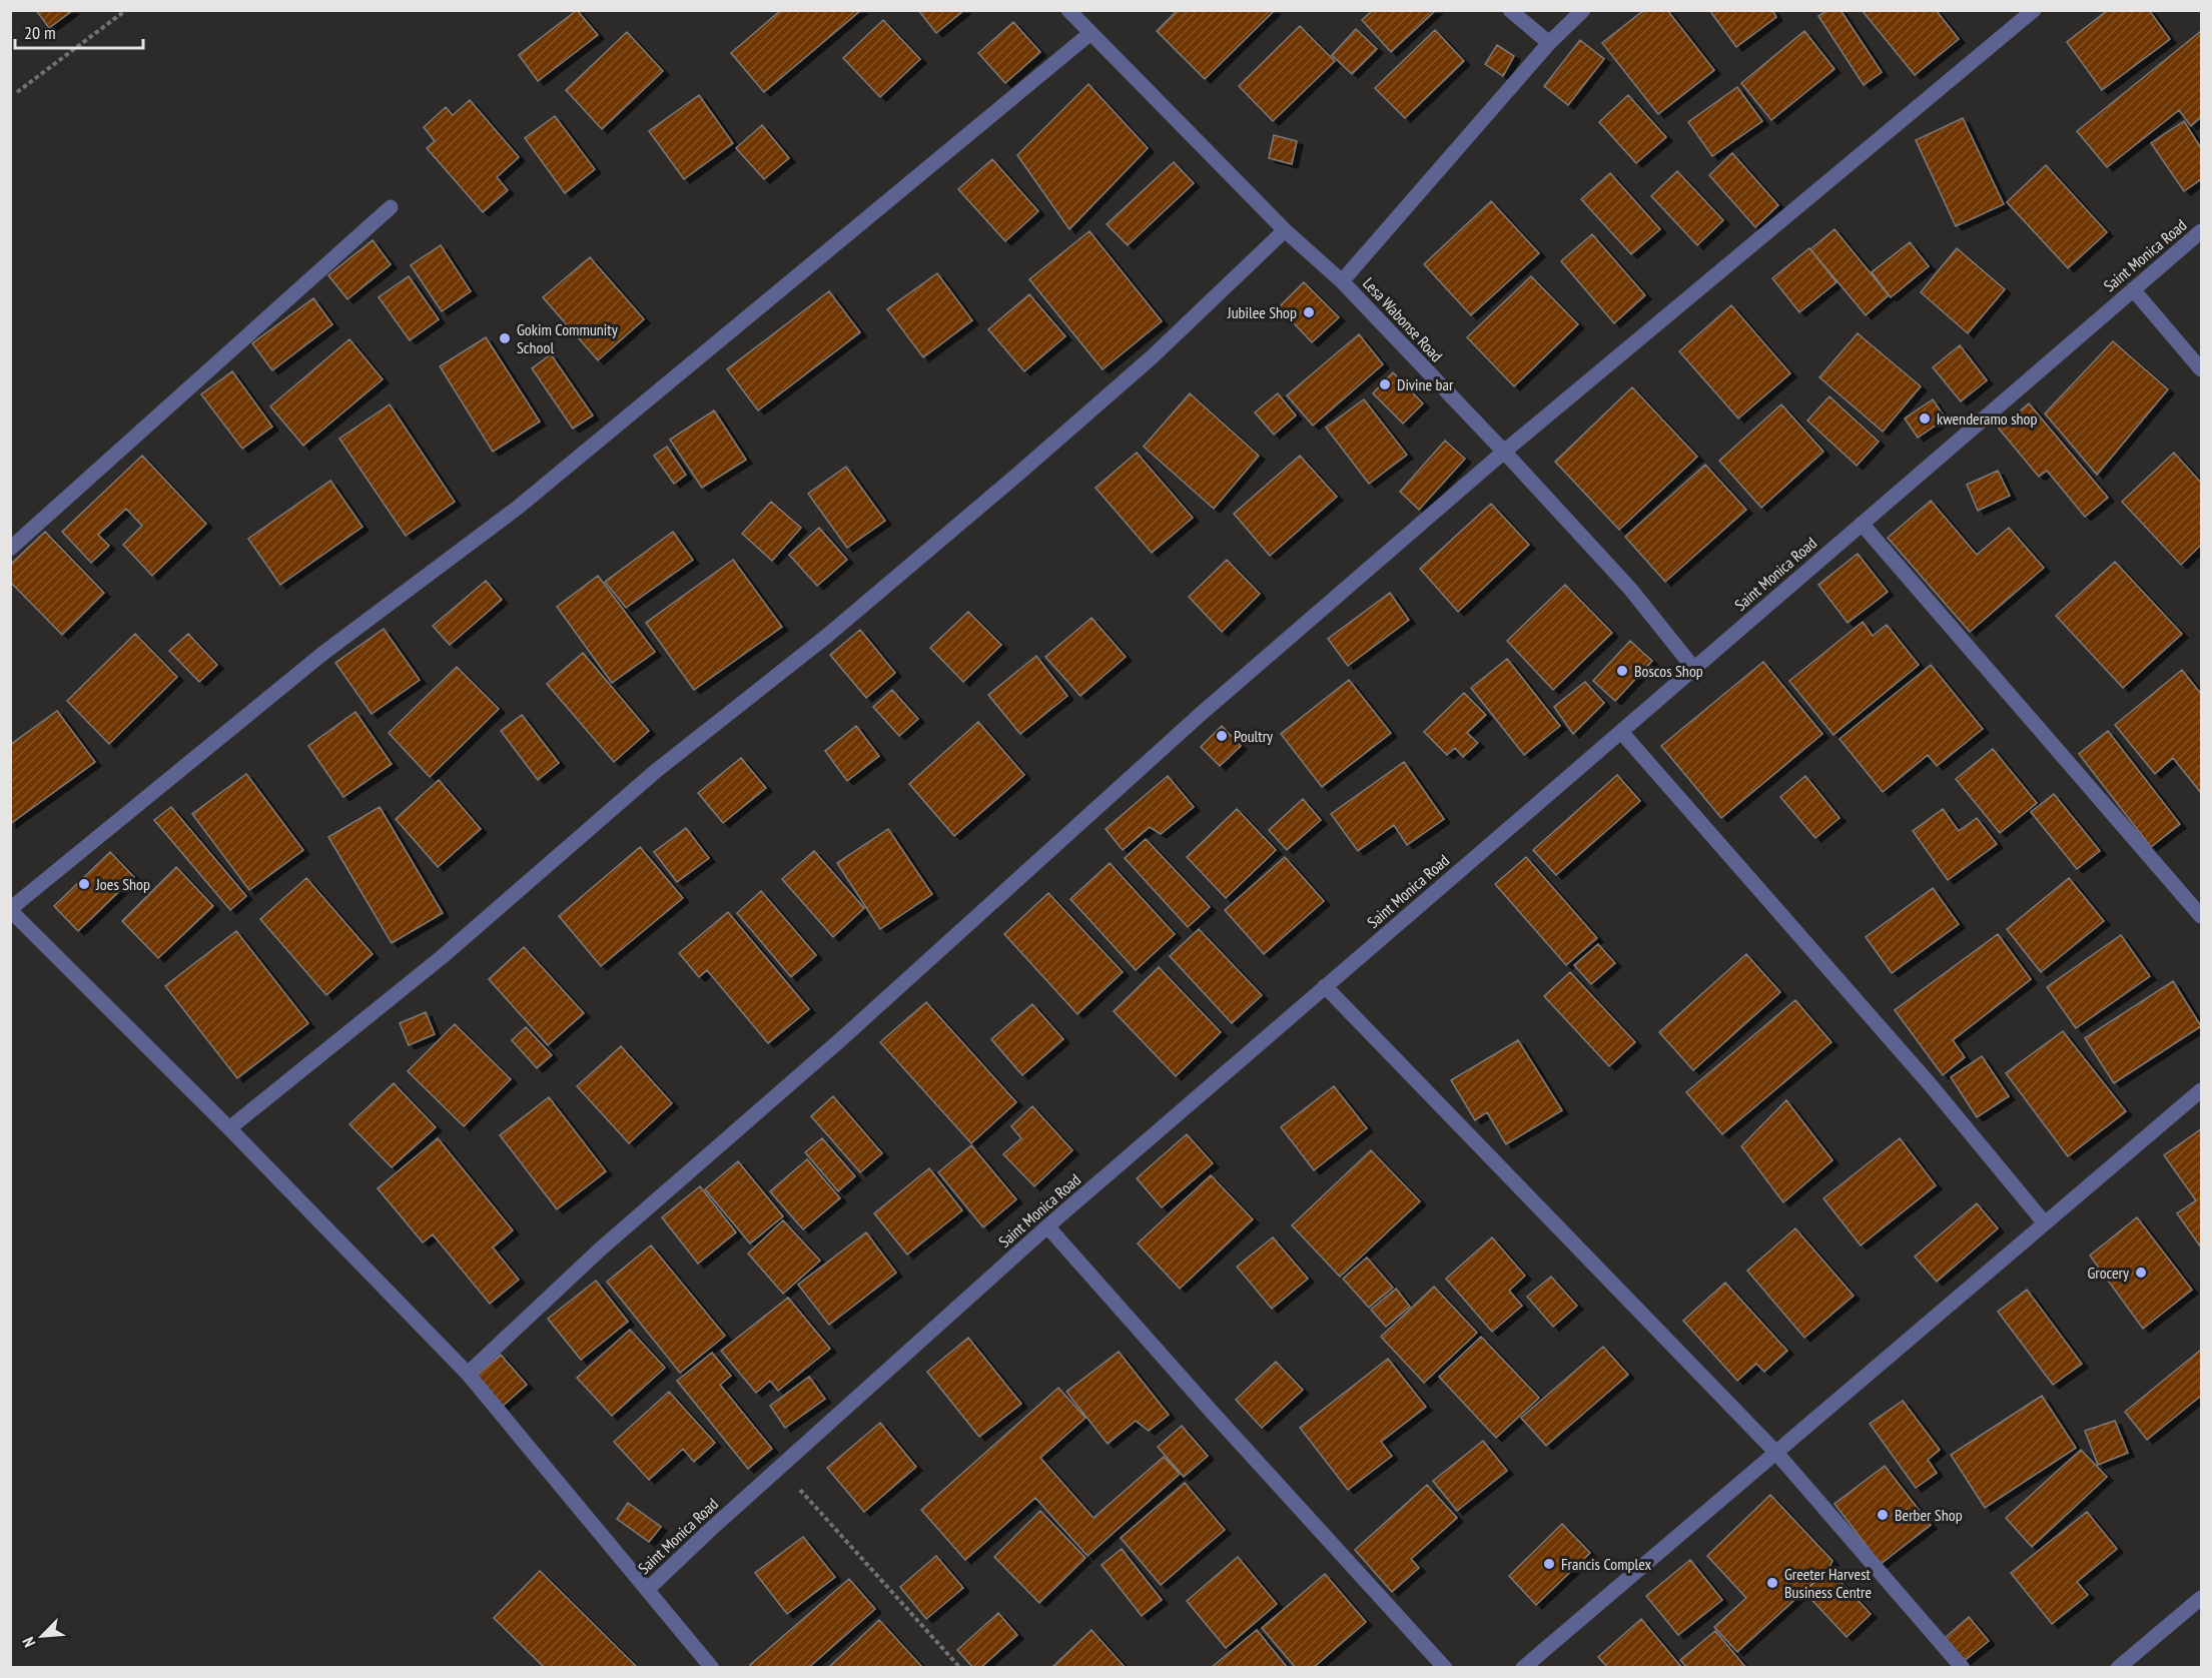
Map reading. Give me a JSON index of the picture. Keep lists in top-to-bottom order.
{
  "streets": {
    "street": ["Saint Monica Road", "Lesa Wabonse Road"]
  },
  "crossings": [
    ["Saint Monica Road", "Lesa Wabonse Road"]
  ],
  "places": [
    "Jubilee Shop",
    "Gokim Community School",
    "Divine bar",
    "kwenderamo shop",
    "Boscos Shop",
    "Poultry",
    "Joes Shop",
    "Grocery",
    "Berber Shop",
    "Francis Complex",
    "Greeter Harvest Business Centre"
  ],
  "scale_bar": "20 m",
  "north": "bottom left"
}
